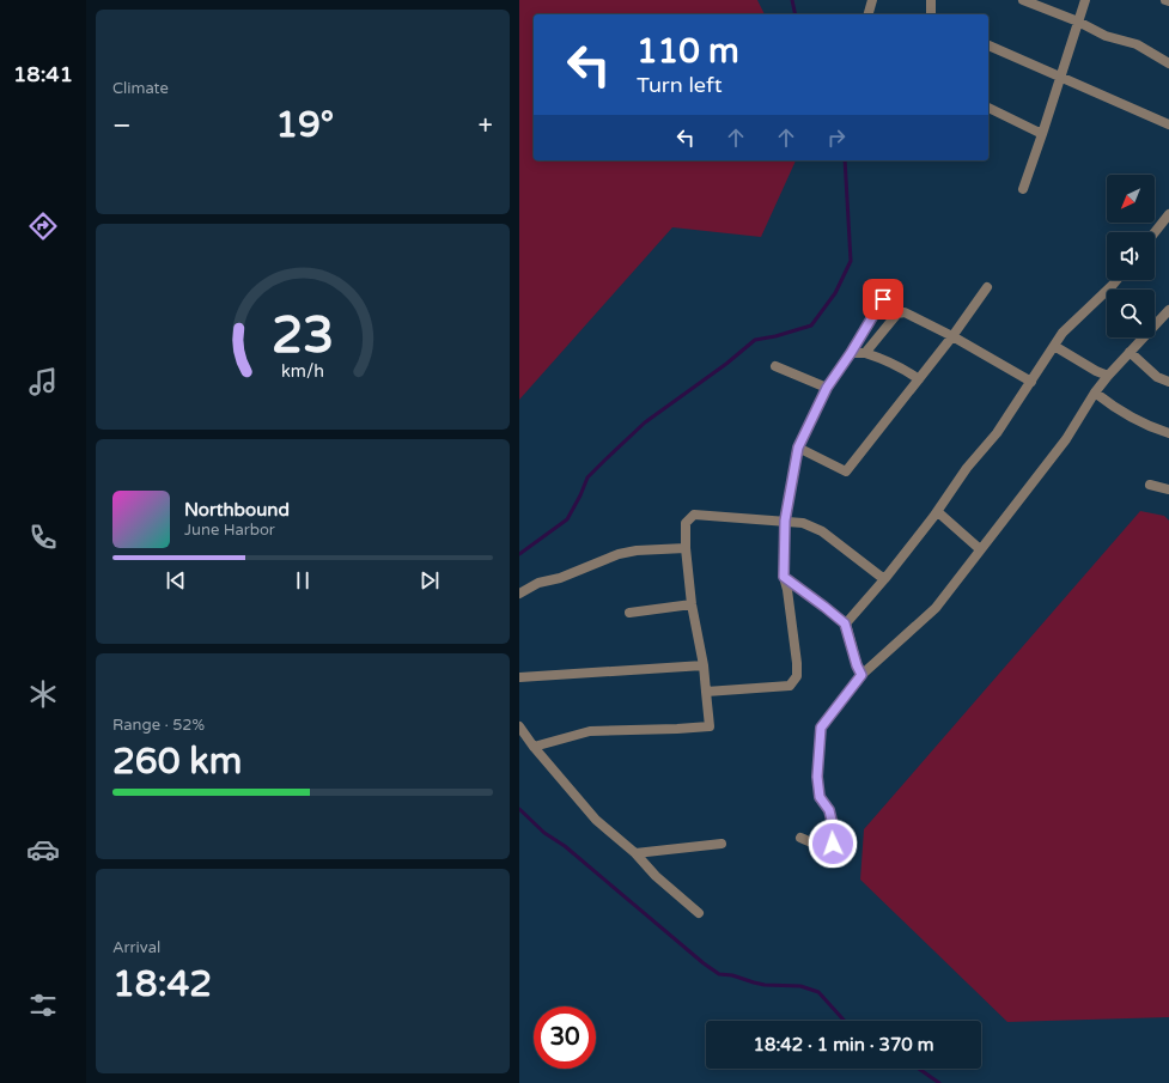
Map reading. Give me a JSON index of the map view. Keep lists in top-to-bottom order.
{
  "north": "bottom left",
  "page": {
    "tabs": "18:41",
    "tile": [
      "Climate",
      ["Range · 52%", "260 km"],
      ["Arrival", "18:42"]
    ],
    "turn": ["110 m", "Turn left"],
    "heat": ["−", "19°", "+"],
    "song": ["Northbound", "June Harbor"],
    "limit": "30",
    "trip": "18:42 · 1 min · 370 m",
    "gauge": ["23", "km/h"]
  }
}
